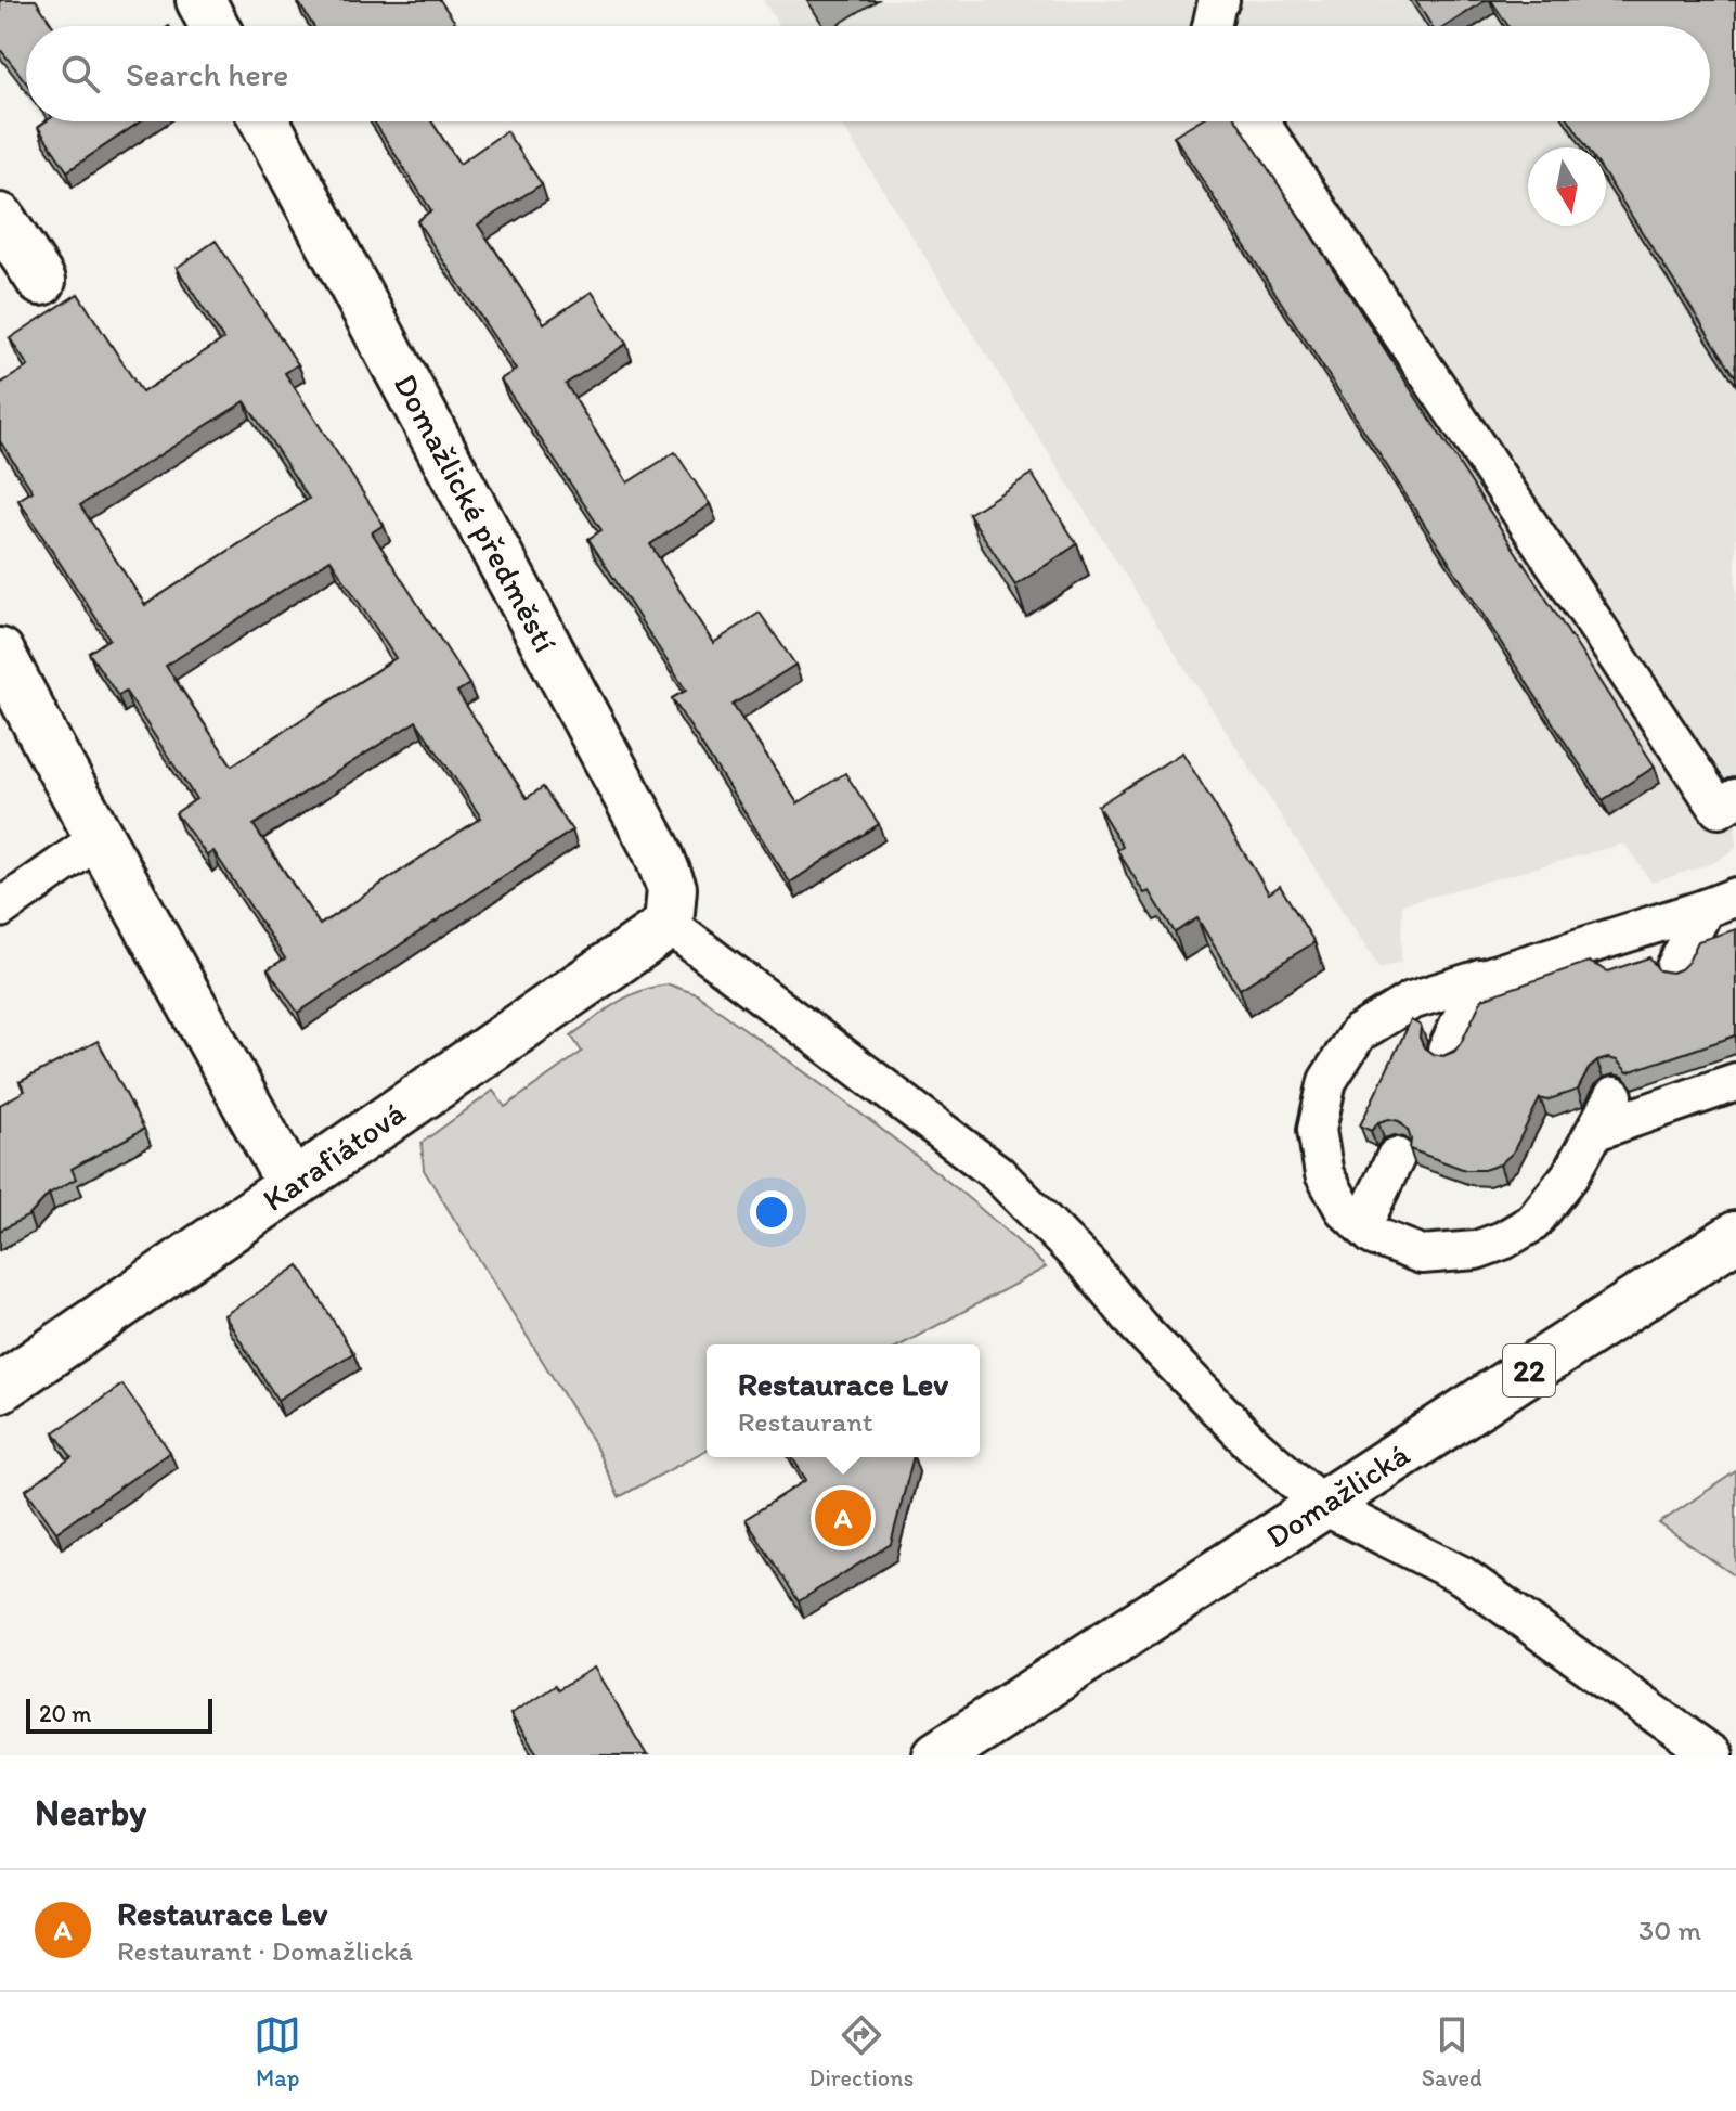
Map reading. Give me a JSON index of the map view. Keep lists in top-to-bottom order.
{
  "streets": {
    "street": [
      "Domažlické předměstí",
      "Karafiátová",
      "22",
      "Domažlická"
    ]
  },
  "crossings": [
    ["Domažlické předměstí", "Karafiátová"]
  ],
  "scale_bar": "20 m",
  "north": "bottom",
  "page": {
    "search": "Search here",
    "popup": ["Restaurace Lev", "Restaurant"],
    "pins": "A",
    "scale": "20 m",
    "heading": "Nearby",
    "list": [
      {
        "mark": "A",
        "name": "Restaurace Lev",
        "note": "Restaurant · Domažlická",
        "value": "30 m"
      }
    ],
    "nav": ["Map", "Directions", "Saved"]
  }
}
